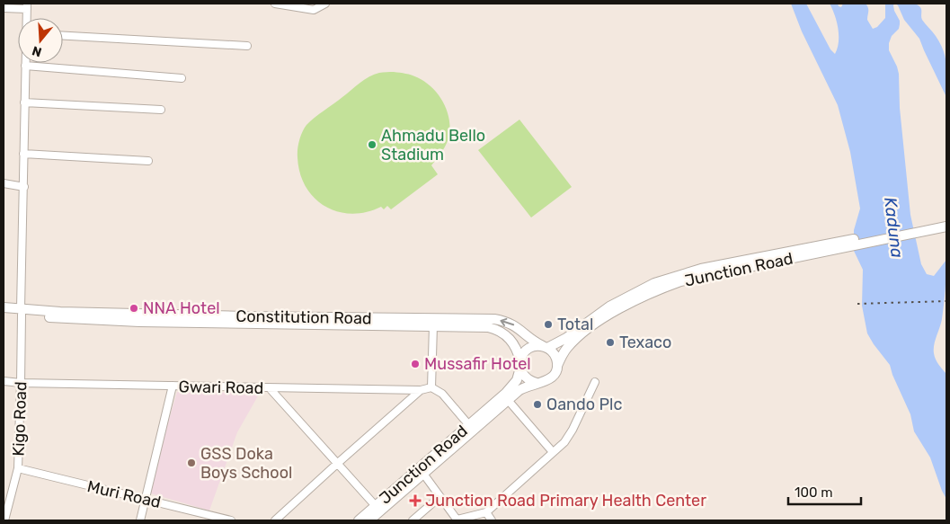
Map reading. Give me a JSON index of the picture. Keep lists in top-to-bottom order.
{
  "streets": {
    "main road": ["Junction Road", "Constitution Road"],
    "street": ["Gwari Road", "Kigo Road", "Muri Road"]
  },
  "crossings": [
    ["Junction Road", "Constitution Road"],
    ["Constitution Road", "Kigo Road"],
    ["Gwari Road", "Kigo Road"],
    ["Kigo Road", "Muri Road"]
  ],
  "water": ["Kaduna"],
  "places": {
    "other": [
      "Ahmadu Bello Stadium",
      "NNA Hotel",
      "Total",
      "Texaco",
      "Mussafir Hotel",
      "Oando Plc",
      "GSS Doka Boys School"
    ],
    "health": ["Junction Road Primary Health Center"]
  },
  "scale_bar": "100 m",
  "north": "bottom"
}
